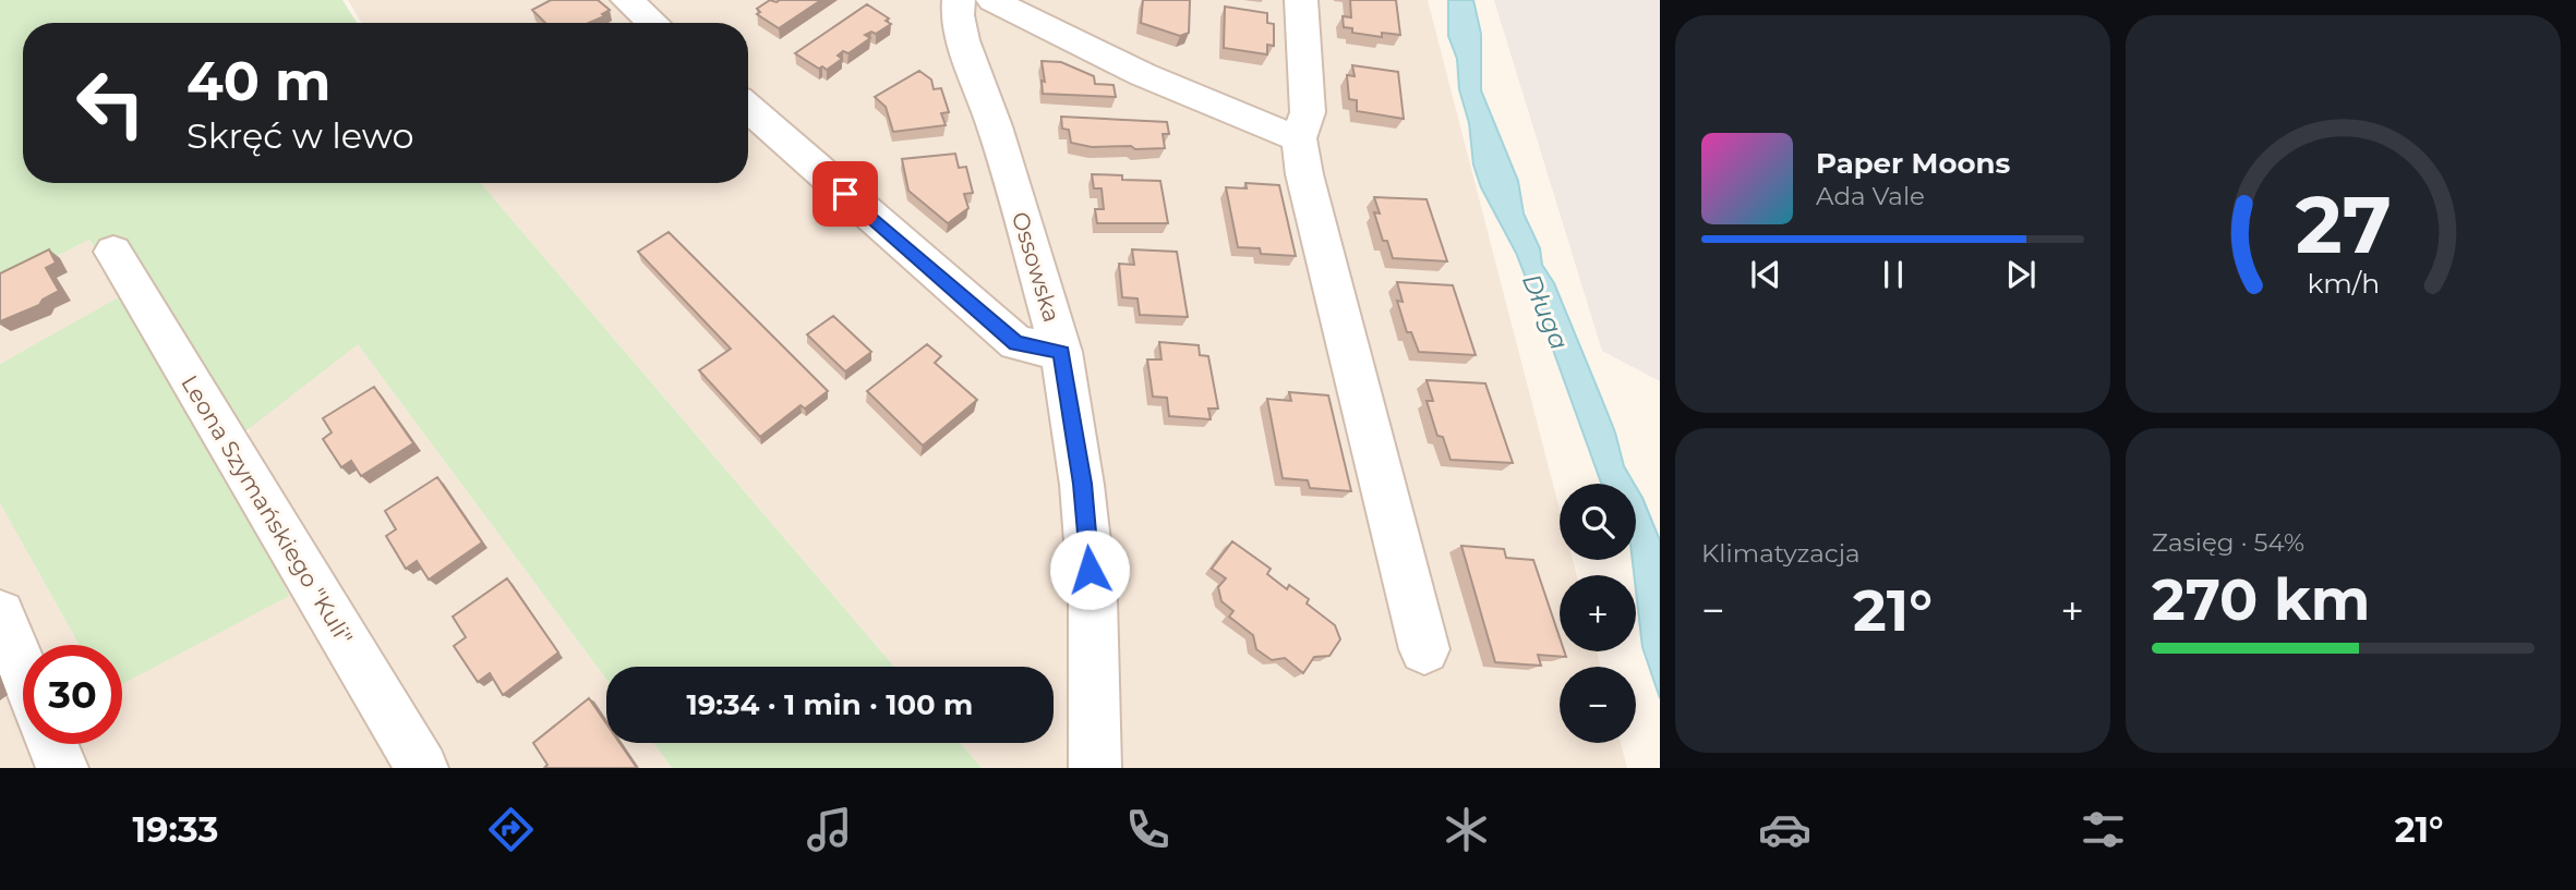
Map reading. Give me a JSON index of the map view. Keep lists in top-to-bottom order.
{
  "streets": {
    "street": ["Ossowska", "Leona Szymańskiego \"Kuli\""]
  },
  "water": ["Długa"],
  "page": {
    "turn": ["40 m", "Skręć w lewo"],
    "song": ["Paper Moons", "Ada Vale"],
    "tile": [
      "Klimatyzacja",
      ["Zasięg · 54%", "270 km"]
    ],
    "map_buttons": ["+", "−"],
    "heat": ["−", "21°", "+"],
    "limit": "30",
    "trip": "19:34 · 1 min · 100 m",
    "tabs": ["19:33", "21°"],
    "gauge": ["27", "km/h"]
  }
}
